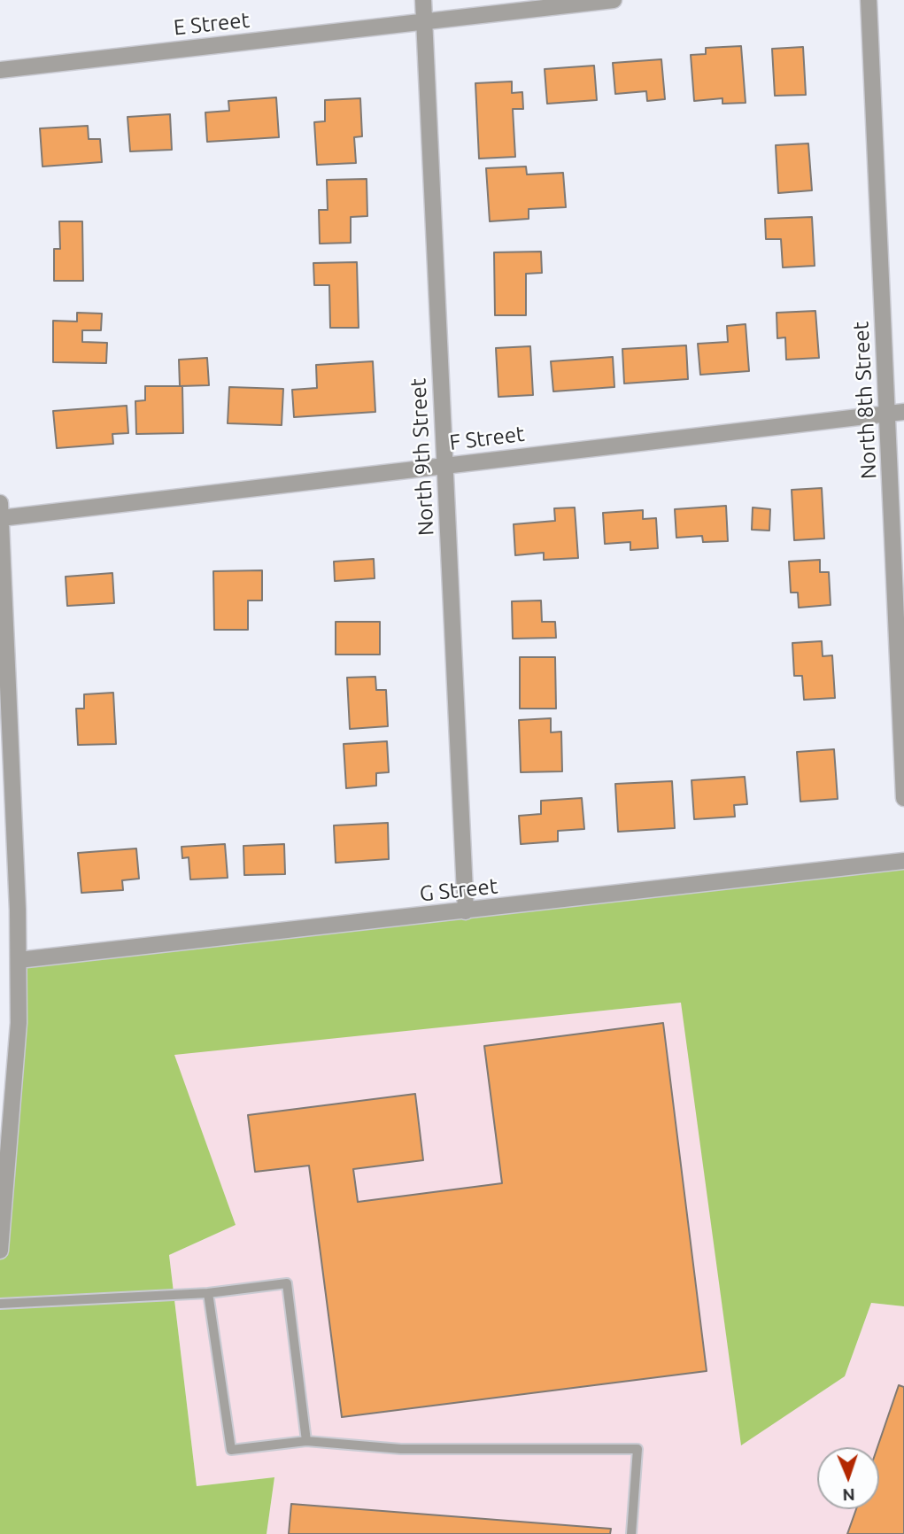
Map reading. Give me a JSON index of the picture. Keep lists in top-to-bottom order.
{
  "streets": {
    "street": [
      "E Street",
      "North 8th Street",
      "F Street",
      "North 9th Street",
      "G Street"
    ]
  },
  "crossings": [
    ["E Street", "North 9th Street"],
    ["North 8th Street", "F Street"],
    ["F Street", "North 9th Street"],
    ["North 9th Street", "G Street"]
  ],
  "north": "bottom"
}
